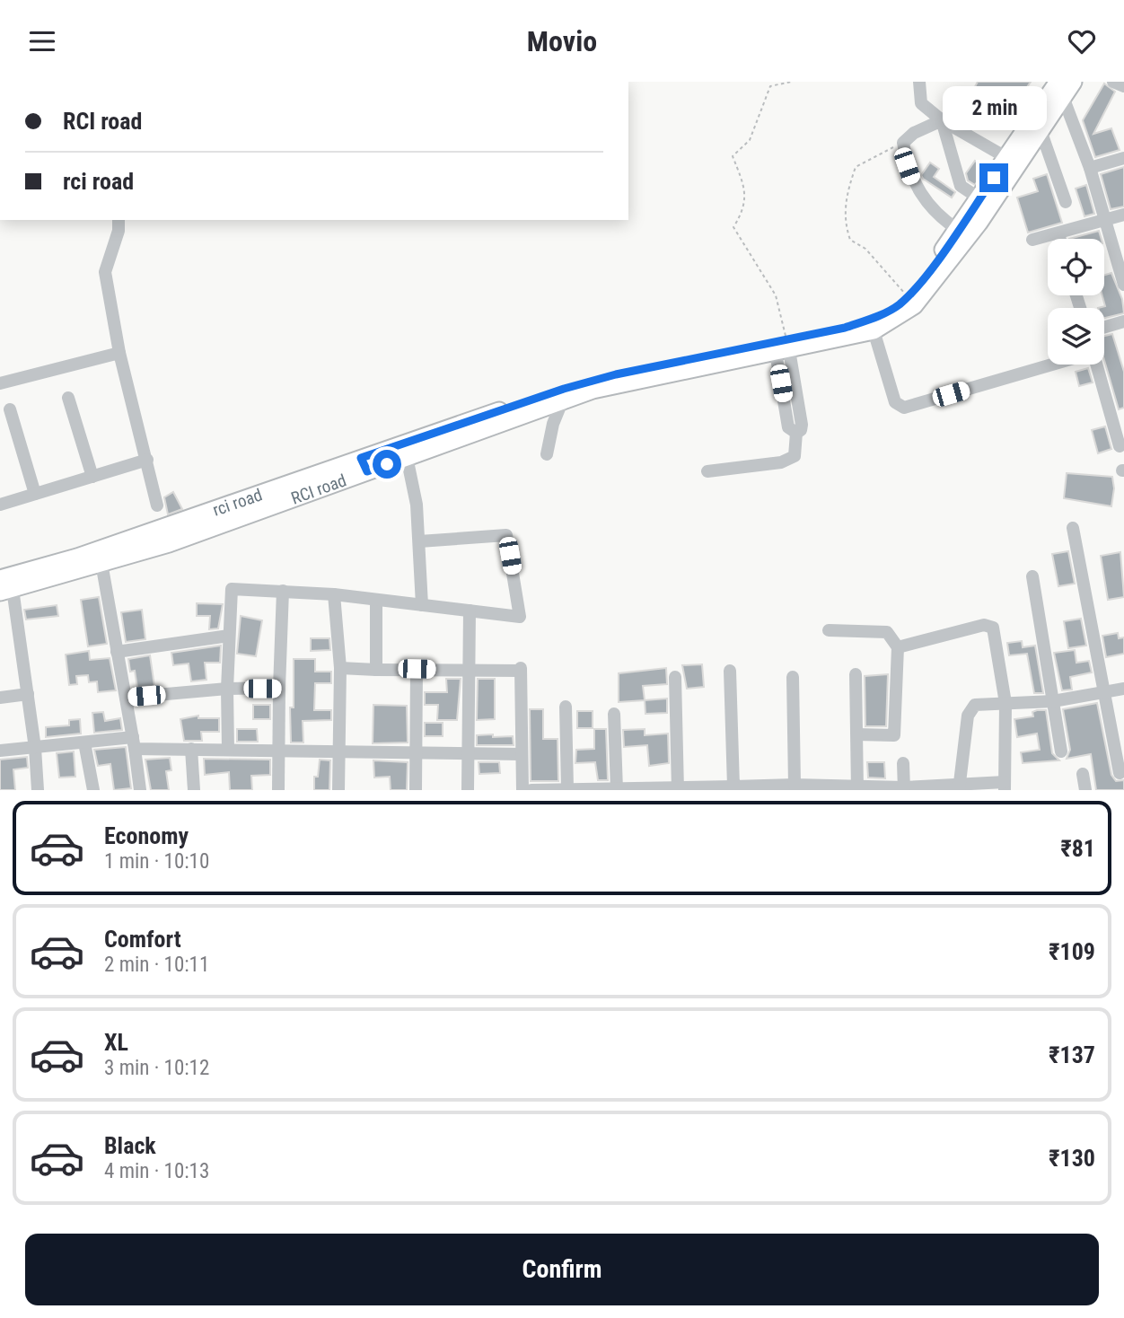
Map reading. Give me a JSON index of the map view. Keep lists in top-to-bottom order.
{
  "streets": {
    "main road": ["RCI road", "rci road"]
  },
  "crossings": [
    ["RCI road", "rci road"]
  ],
  "page": {
    "header": "Movio",
    "banner": ["RCI road", "rci road"],
    "bubble": "2 min",
    "list": [
      {
        "name": "Economy",
        "note": "1 min · 10:10",
        "value": "₹81"
      },
      {
        "name": "Comfort",
        "note": "2 min · 10:11",
        "value": "₹109"
      },
      {
        "name": "XL",
        "note": "3 min · 10:12",
        "value": "₹137"
      },
      {
        "name": "Black",
        "note": "4 min · 10:13",
        "value": "₹130"
      }
    ],
    "buttons": "Confirm"
  }
}
